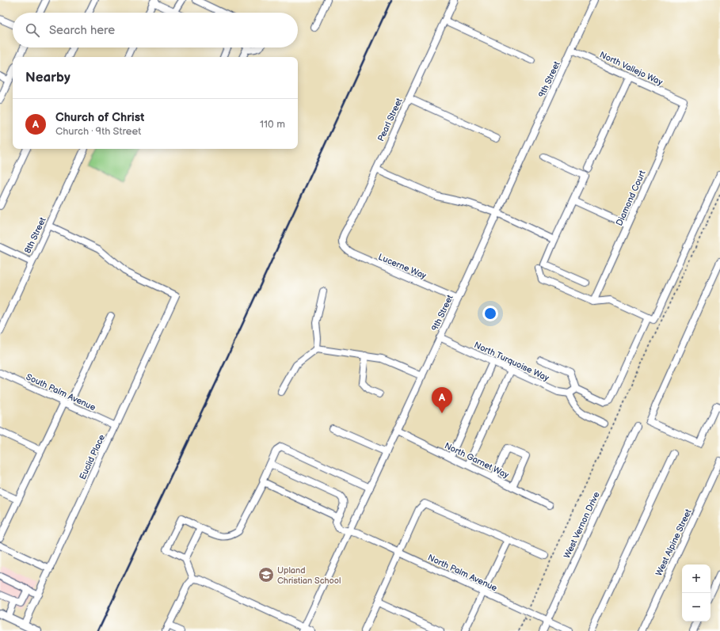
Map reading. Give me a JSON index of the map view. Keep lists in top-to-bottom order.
{
  "streets": {
    "street": [
      "North Vallejo Way",
      "9th Street",
      "Pearl Street",
      "Diamond Court",
      "8th Street",
      "Lucerne Way",
      "North Turquoise Way",
      "South Palm Avenue",
      "Euclid Place",
      "North Garnet Way",
      "West Vernon Drive",
      "West Alpine Street",
      "North Palm Avenue"
    ]
  },
  "crossings": [
    ["North Vallejo Way", "9th Street"],
    ["North Vallejo Way", "Diamond Court"],
    ["9th Street", "Lucerne Way"],
    ["9th Street", "North Turquoise Way"],
    ["9th Street", "North Garnet Way"],
    ["9th Street", "North Palm Avenue"],
    ["Pearl Street", "Lucerne Way"],
    ["8th Street", "Euclid Place"],
    ["South Palm Avenue", "Euclid Place"],
    ["West Vernon Drive", "North Palm Avenue"]
  ],
  "places": {
    "school or university": ["Upland Christian School"]
  },
  "page": {
    "search": "Search here",
    "heading": "Nearby",
    "list": [
      {
        "mark": "A",
        "name": "Church of Christ",
        "note": "Church · 9th Street",
        "value": "110 m"
      }
    ],
    "pins": "A",
    "map_buttons": ["+", "−"]
  }
}
